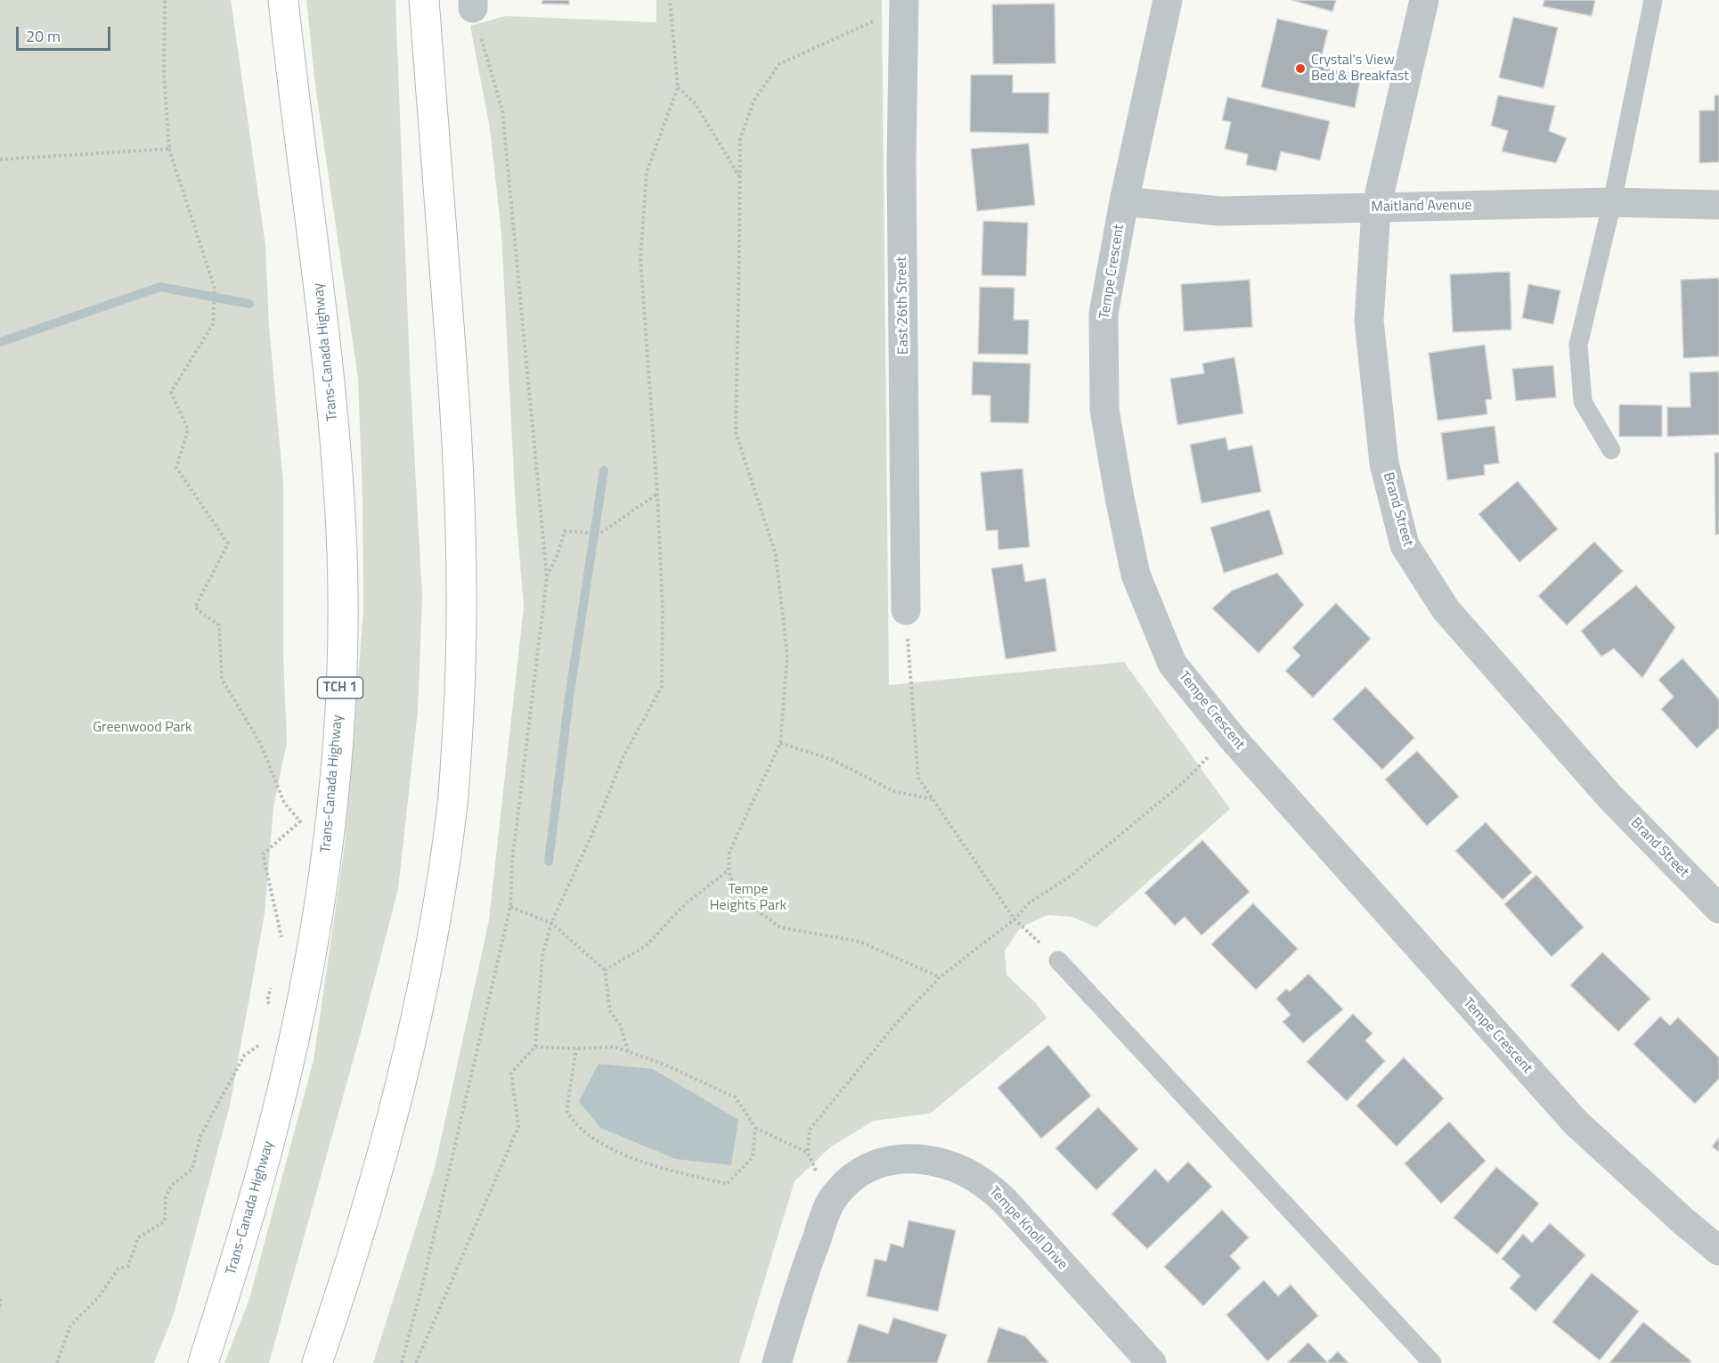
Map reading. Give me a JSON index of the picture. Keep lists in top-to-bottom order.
{
  "streets": {
    "highway": ["Trans-Canada Highway", "TCH 1"],
    "street": [
      "Maitland Avenue",
      "Tempe Crescent",
      "East 26th Street",
      "Brand Street",
      "Tempe Knoll Drive"
    ]
  },
  "crossings": [
    ["Maitland Avenue", "Tempe Crescent"],
    ["Maitland Avenue", "Brand Street"]
  ],
  "parks": ["Greenwood Park", "Tempe Heights Park"],
  "places": ["Crystal's View Bed & Breakfast"],
  "scale_bar": "20 m"
}
